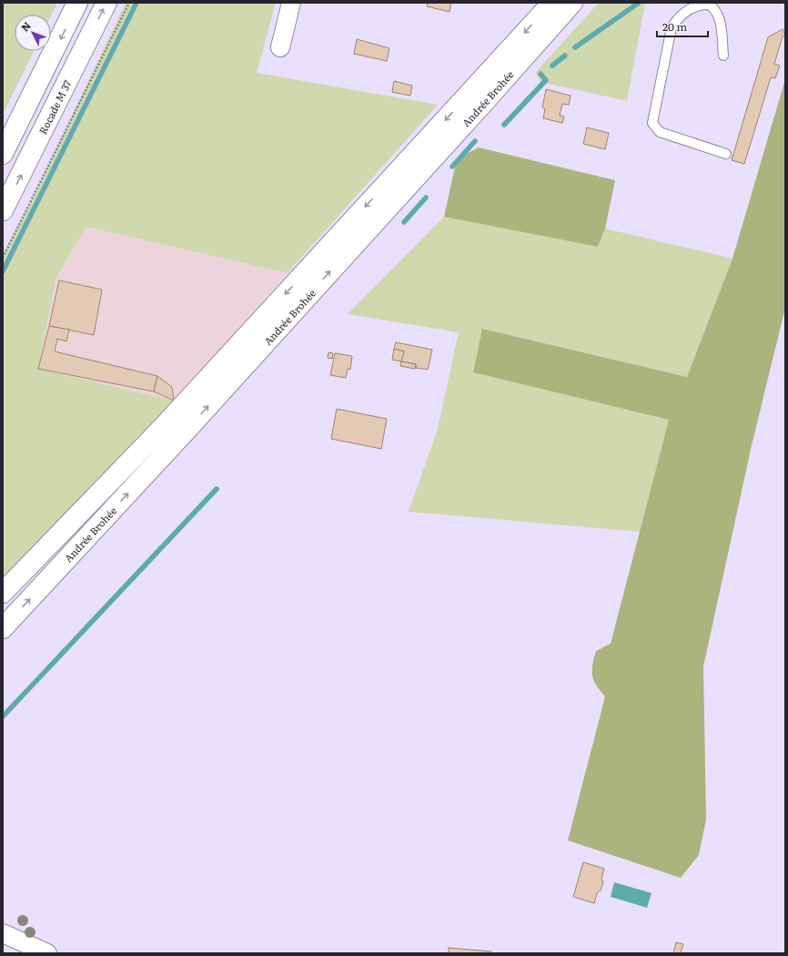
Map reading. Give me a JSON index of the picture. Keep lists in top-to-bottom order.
{
  "streets": {
    "main road": ["Andrée Brohée", "Rocade M 37"]
  },
  "scale_bar": "20 m",
  "north": "top left"
}
